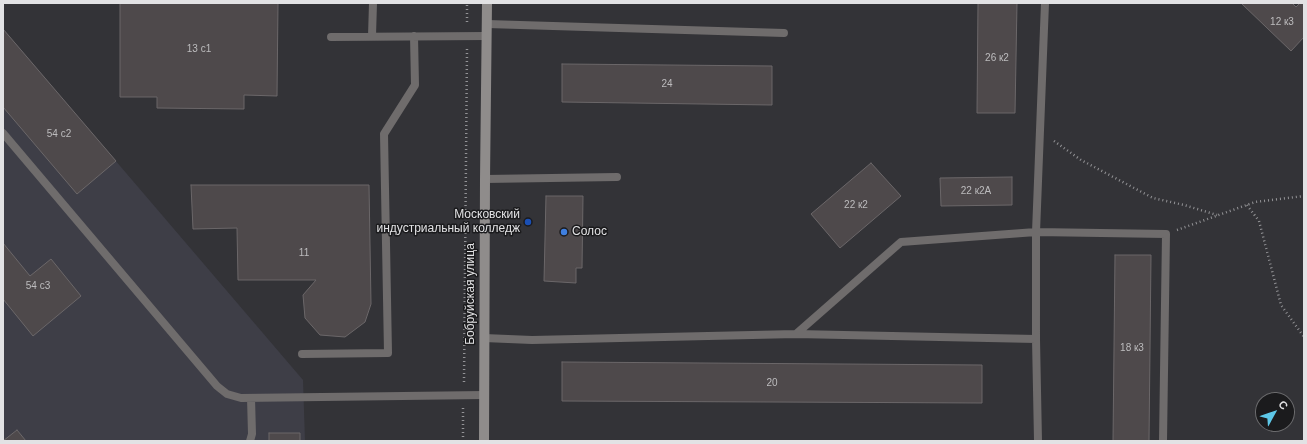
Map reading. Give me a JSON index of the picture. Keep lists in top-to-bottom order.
{
  "streets": {
    "street": ["Бобруйская улица"]
  },
  "places": ["Московский индустриальный колледж", "Солос"],
  "house_numbers": [
    "12 к3",
    "13 с1",
    "26 к2",
    "24",
    "54 с2",
    "22 к2А",
    "22 к2",
    "11",
    "54 с3",
    "18 к3",
    "20"
  ],
  "north": "top right"
}
